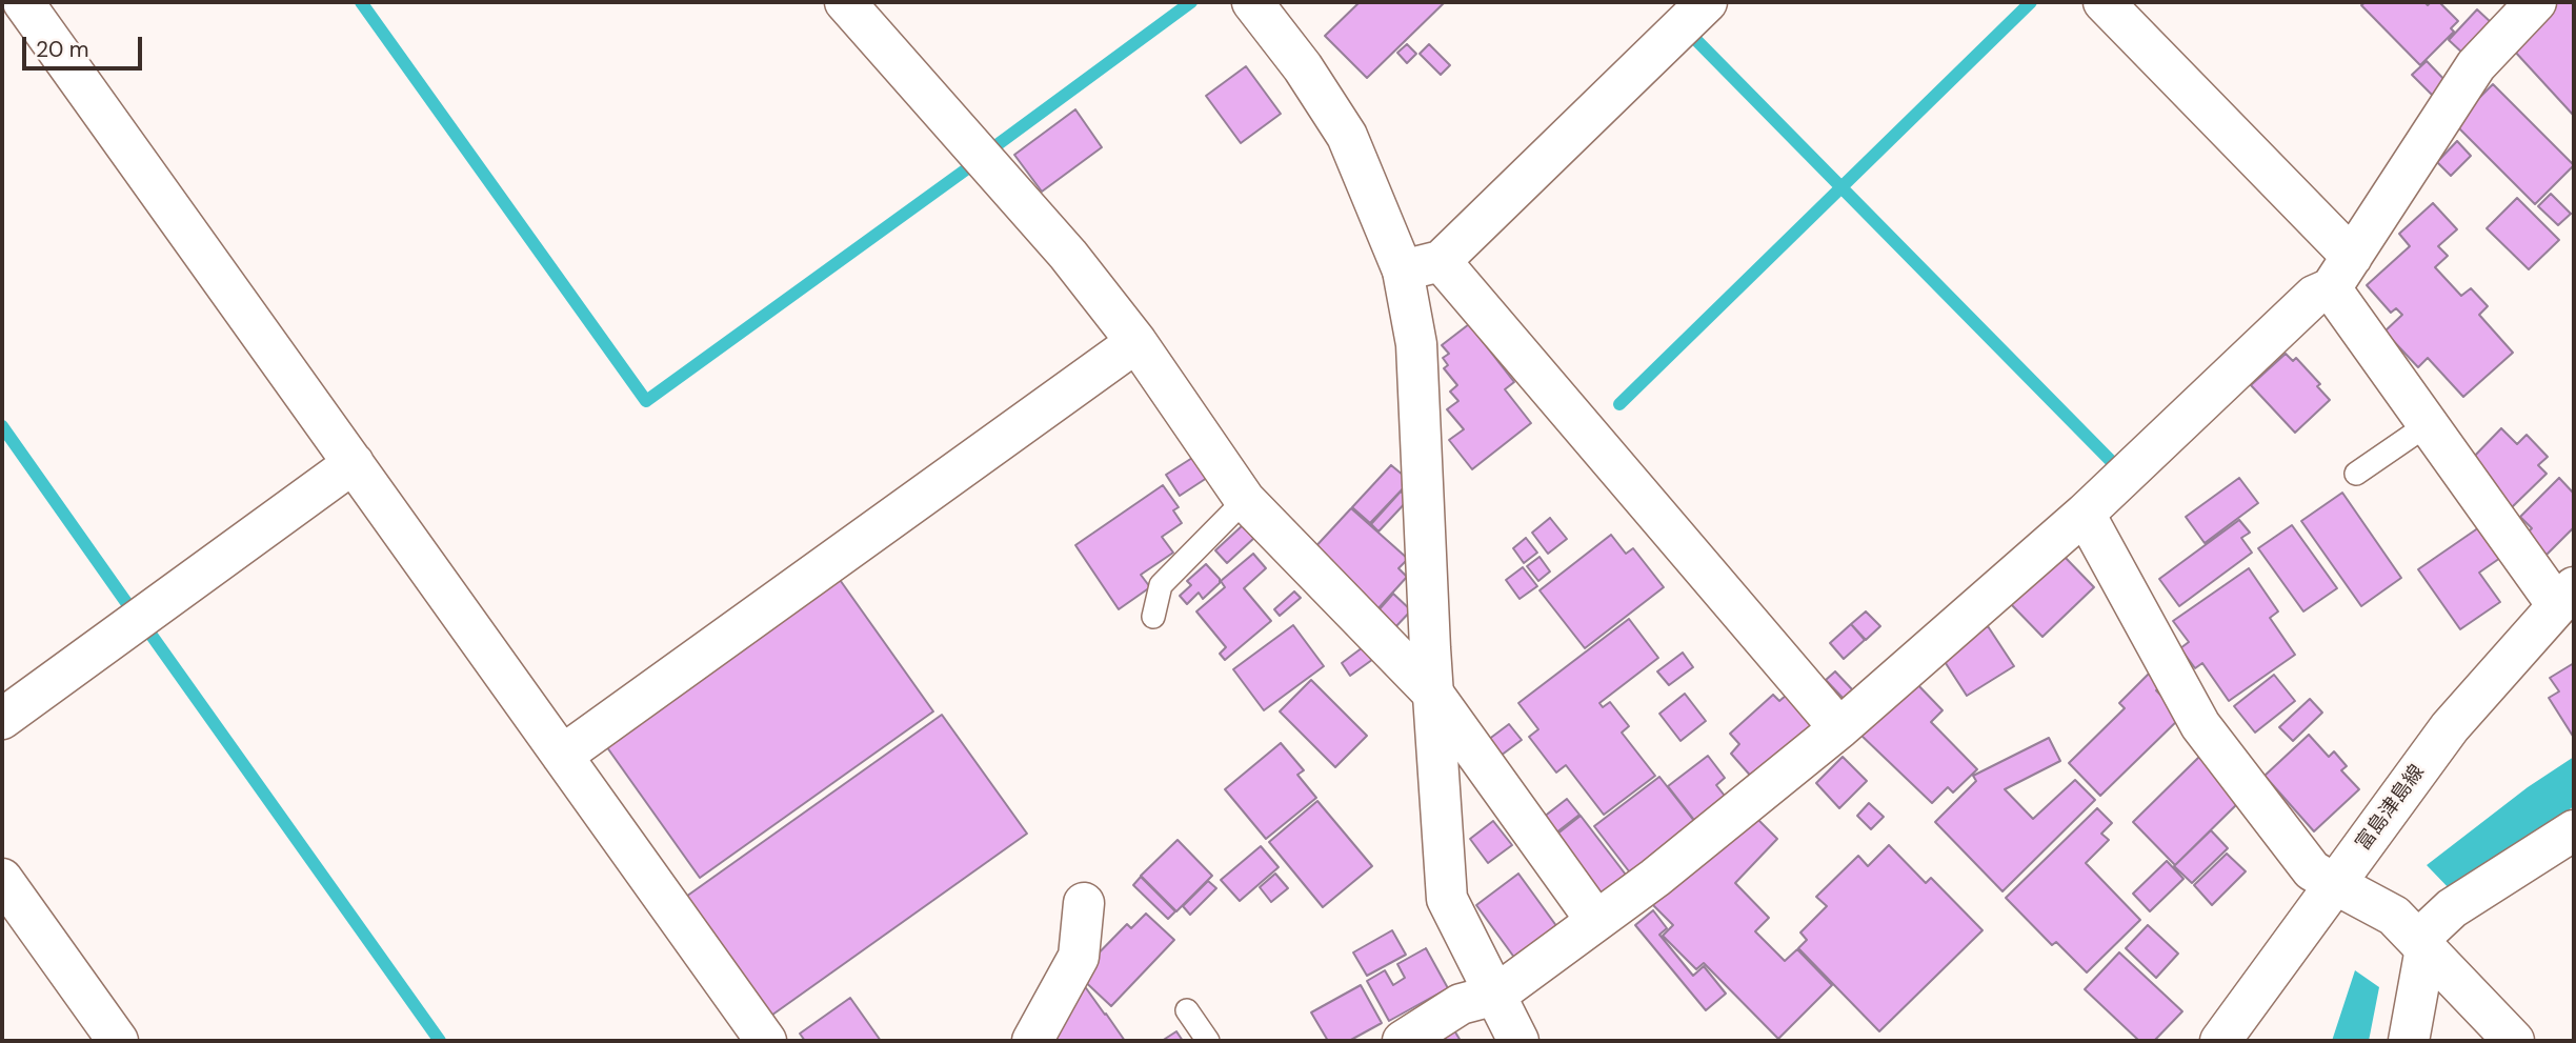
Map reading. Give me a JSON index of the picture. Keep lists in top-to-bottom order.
{
  "streets": {
    "street": ["富島津島線"]
  },
  "scale_bar": "20 m"
}
